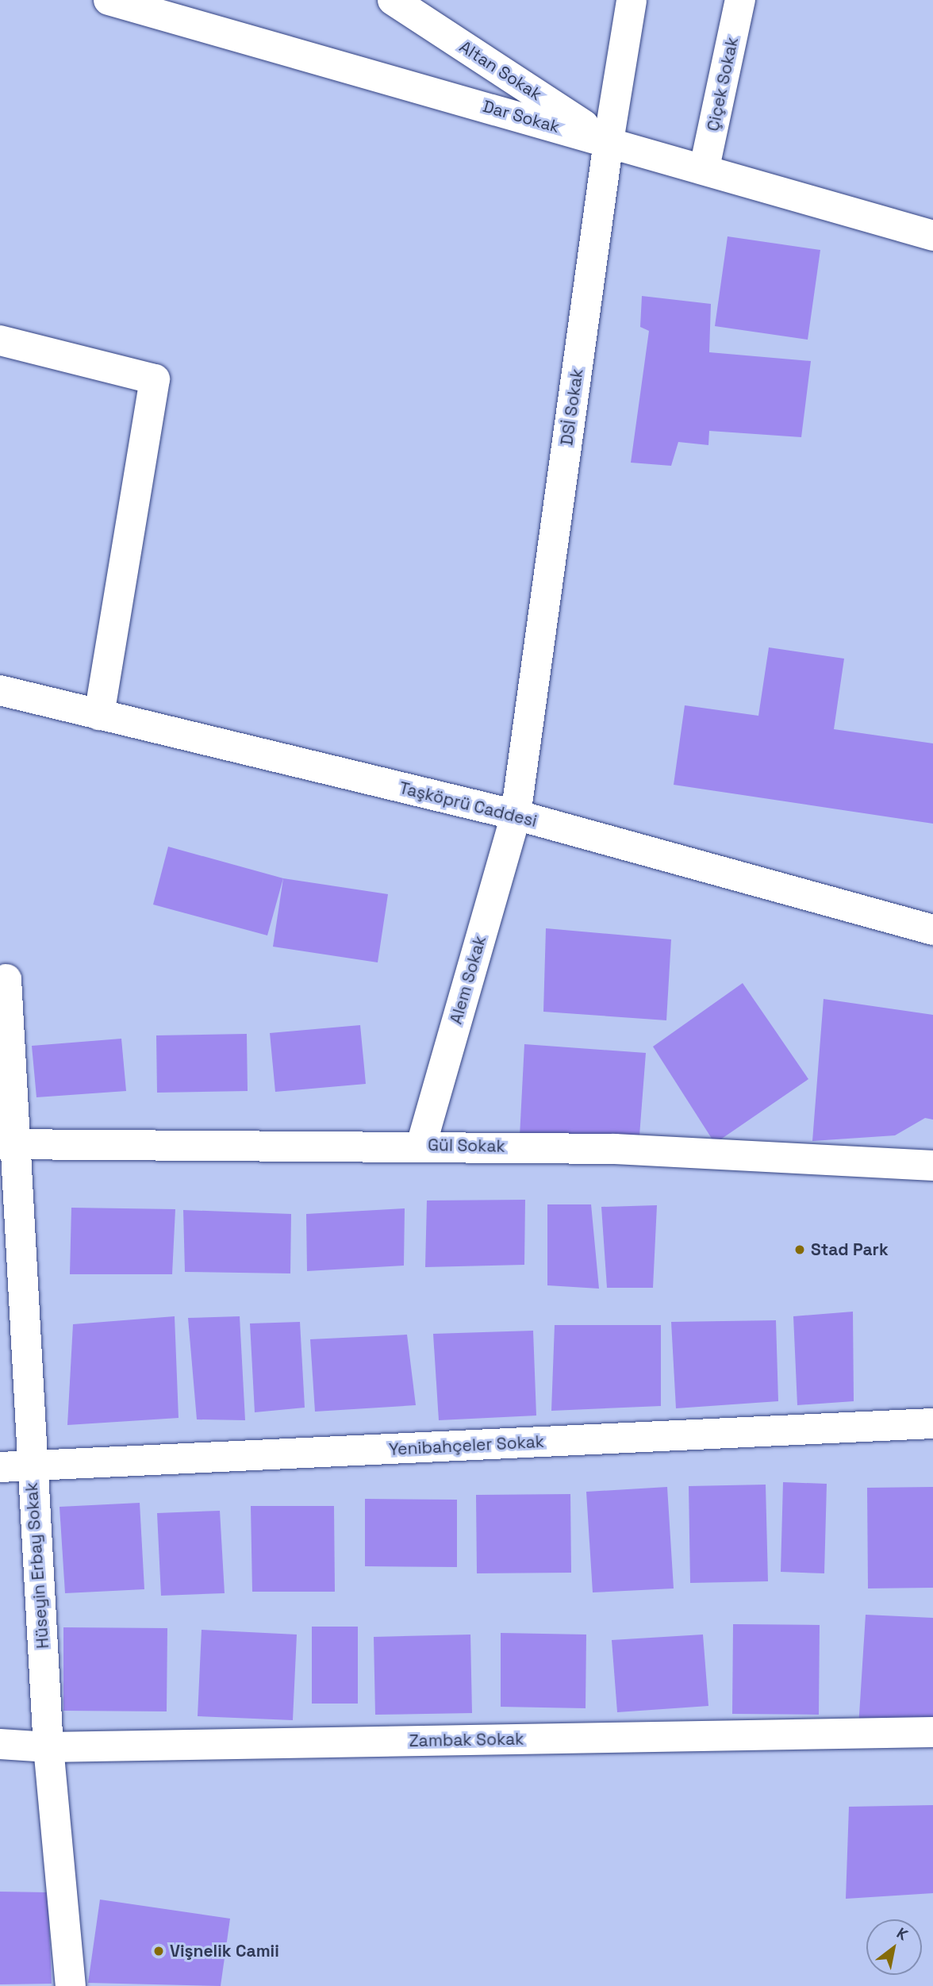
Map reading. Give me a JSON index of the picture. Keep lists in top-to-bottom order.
{
  "streets": {
    "street": [
      "Altan Sokak",
      "Çiçek Sokak",
      "Dar Sokak",
      "DSİ Sokak",
      "Taşköprü Caddesi",
      "Alem Sokak",
      "Gül Sokak",
      "Yenibahçeler Sokak",
      "Hüseyin Erbay Sokak",
      "Zambak Sokak"
    ]
  },
  "crossings": [
    ["Altan Sokak", "Dar Sokak"],
    ["Altan Sokak", "DSİ Sokak"],
    ["Çiçek Sokak", "Dar Sokak"],
    ["Dar Sokak", "DSİ Sokak"],
    ["DSİ Sokak", "Taşköprü Caddesi"],
    ["DSİ Sokak", "Alem Sokak"],
    ["Taşköprü Caddesi", "Alem Sokak"],
    ["Alem Sokak", "Gül Sokak"],
    ["Gül Sokak", "Hüseyin Erbay Sokak"],
    ["Yenibahçeler Sokak", "Hüseyin Erbay Sokak"],
    ["Hüseyin Erbay Sokak", "Zambak Sokak"]
  ],
  "places": ["Stad Park", "Vişnelik Camii"],
  "north": "top right"
}
